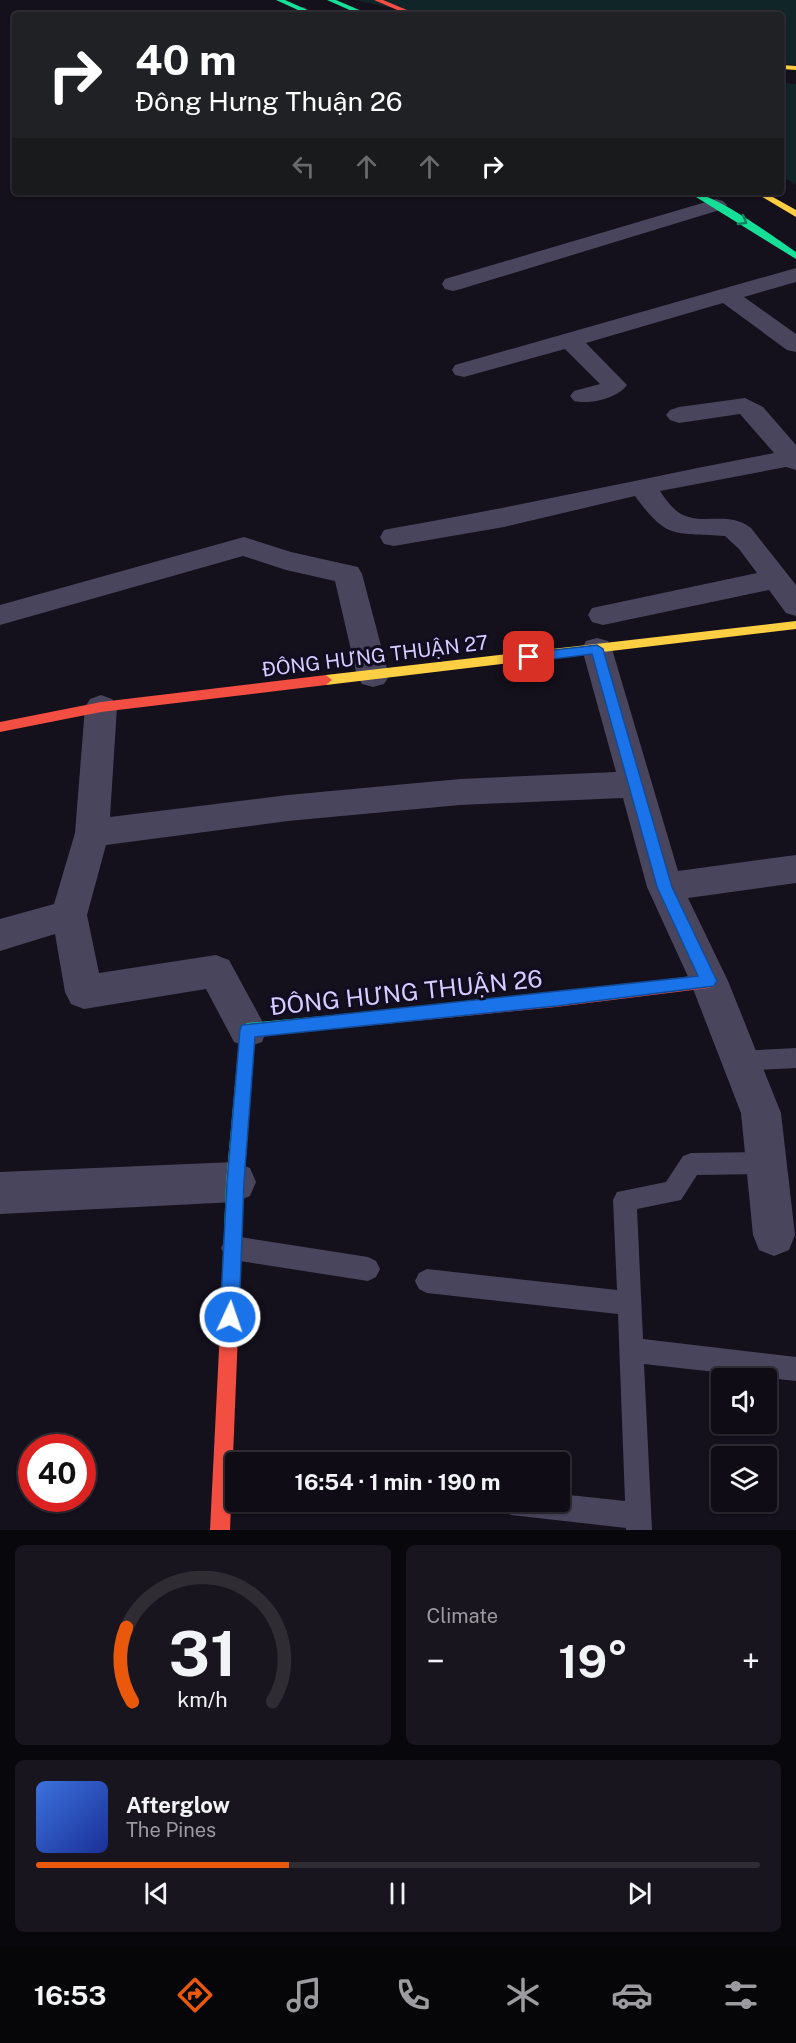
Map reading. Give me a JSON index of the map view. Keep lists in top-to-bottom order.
{
  "streets": {
    "main road": ["ĐÔNG HƯNG THUẬN 27", "ĐÔNG HƯNG THUẬN 26"]
  },
  "page": {
    "turn": ["40 m", "Đông Hưng Thuận 26"],
    "limit": "40",
    "trip": "16:54 · 1 min · 190 m",
    "tile": "Climate",
    "heat": ["−", "19°", "+"],
    "song": ["Afterglow", "The Pines"],
    "tabs": "16:53",
    "gauge": ["31", "km/h"]
  }
}
